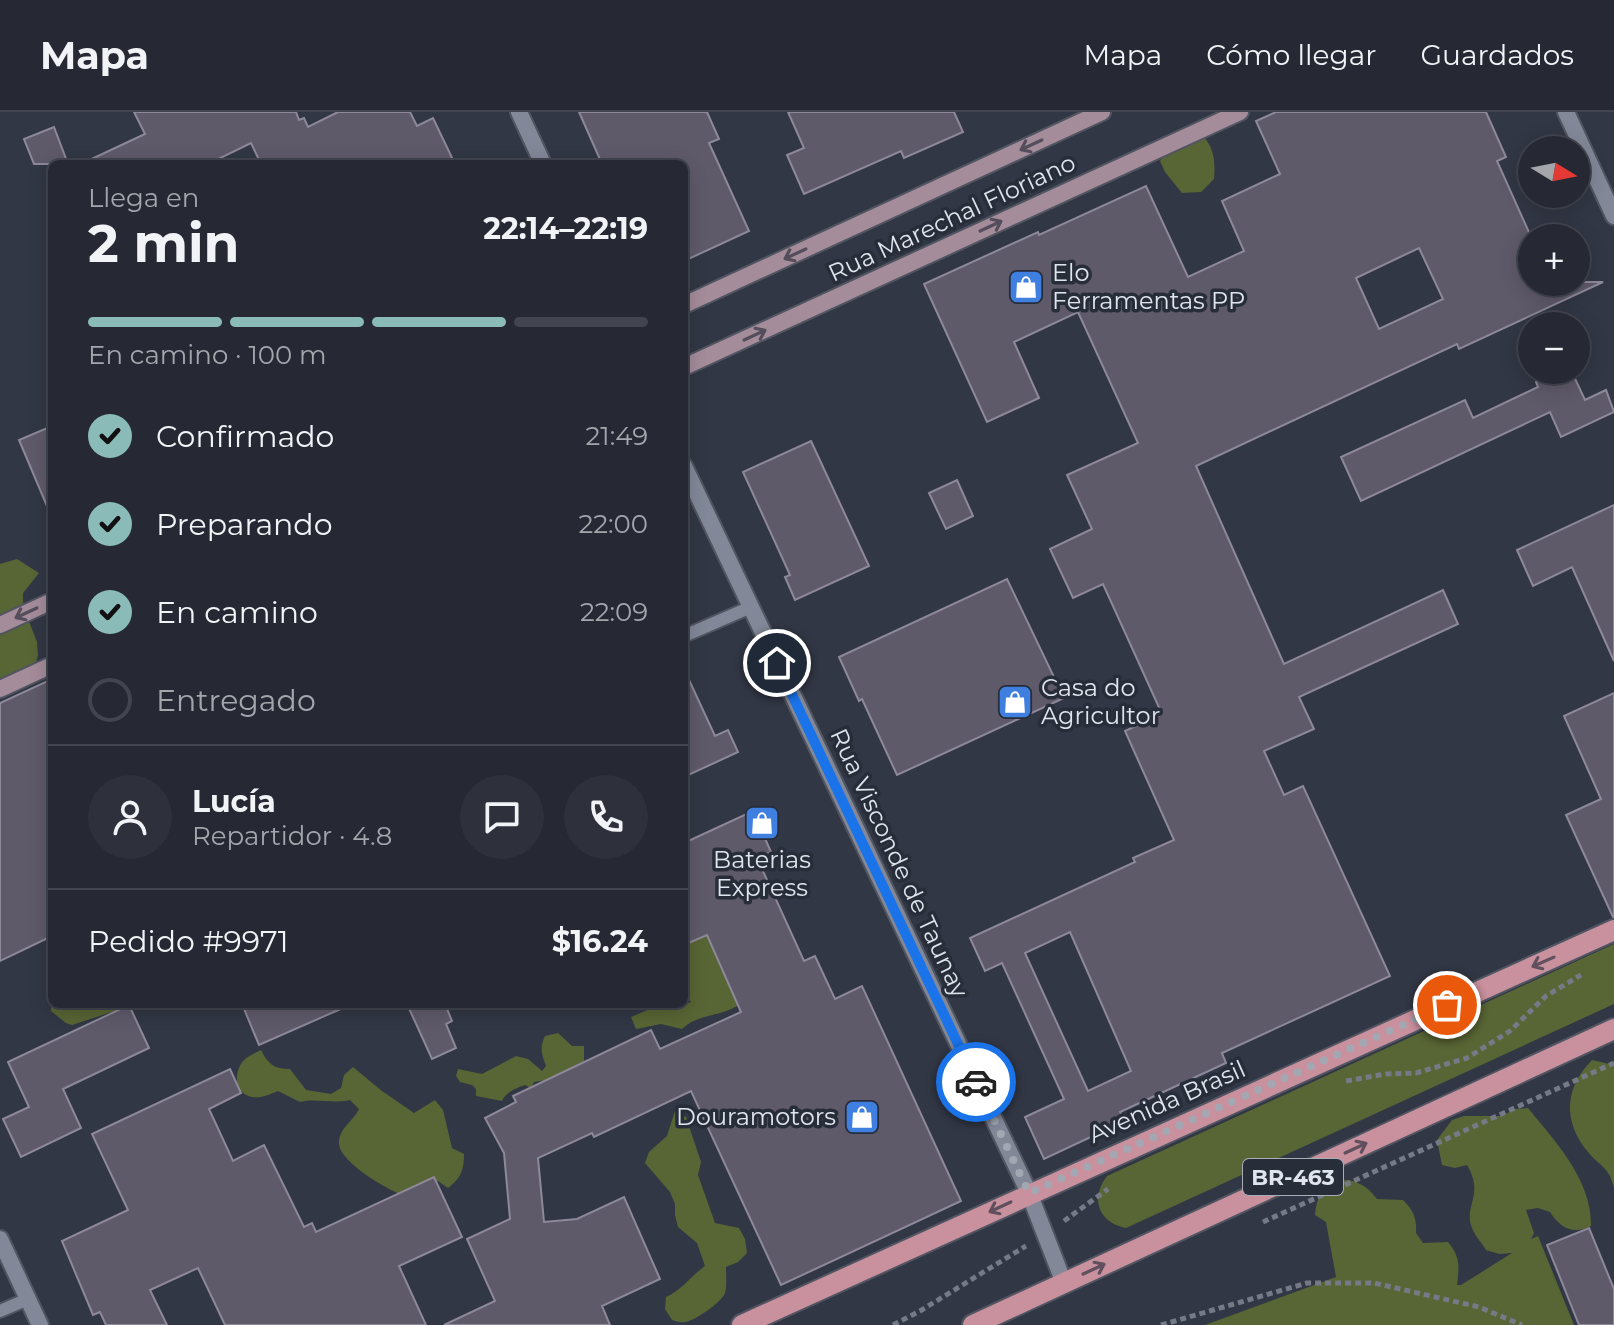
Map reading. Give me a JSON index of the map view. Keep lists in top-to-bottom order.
{
  "streets": {
    "main road": ["Rua Marechal Floriano", "Avenida Brasil", "BR-463"],
    "street": ["Rua Visconde de Taunay"]
  },
  "crossings": [
    ["Rua Visconde de Taunay", "Avenida Brasil"],
    ["Rua Visconde de Taunay", "BR-463"]
  ],
  "places": {
    "shop": [
      "Elo Ferramentas PP",
      "Casa do Agricultor",
      "Baterias Express",
      "Douramotors"
    ]
  },
  "north": "right",
  "page": {
    "header": "Mapa",
    "nav": ["Mapa", "Cómo llegar", "Guardados"],
    "map_buttons": ["+", "−"],
    "heading": ["2 min", "Llega en", "22:14–22:19"],
    "panel": [
      "Lucía",
      "Repartidor · 4.8",
      "Pedido #9971",
      "$16.24"
    ],
    "bar": "En camino · 100 m",
    "list": [
      ["Confirmado", "21:49"],
      ["Preparando", "22:00"],
      ["En camino", "22:09"],
      "Entregado"
    ]
  }
}
